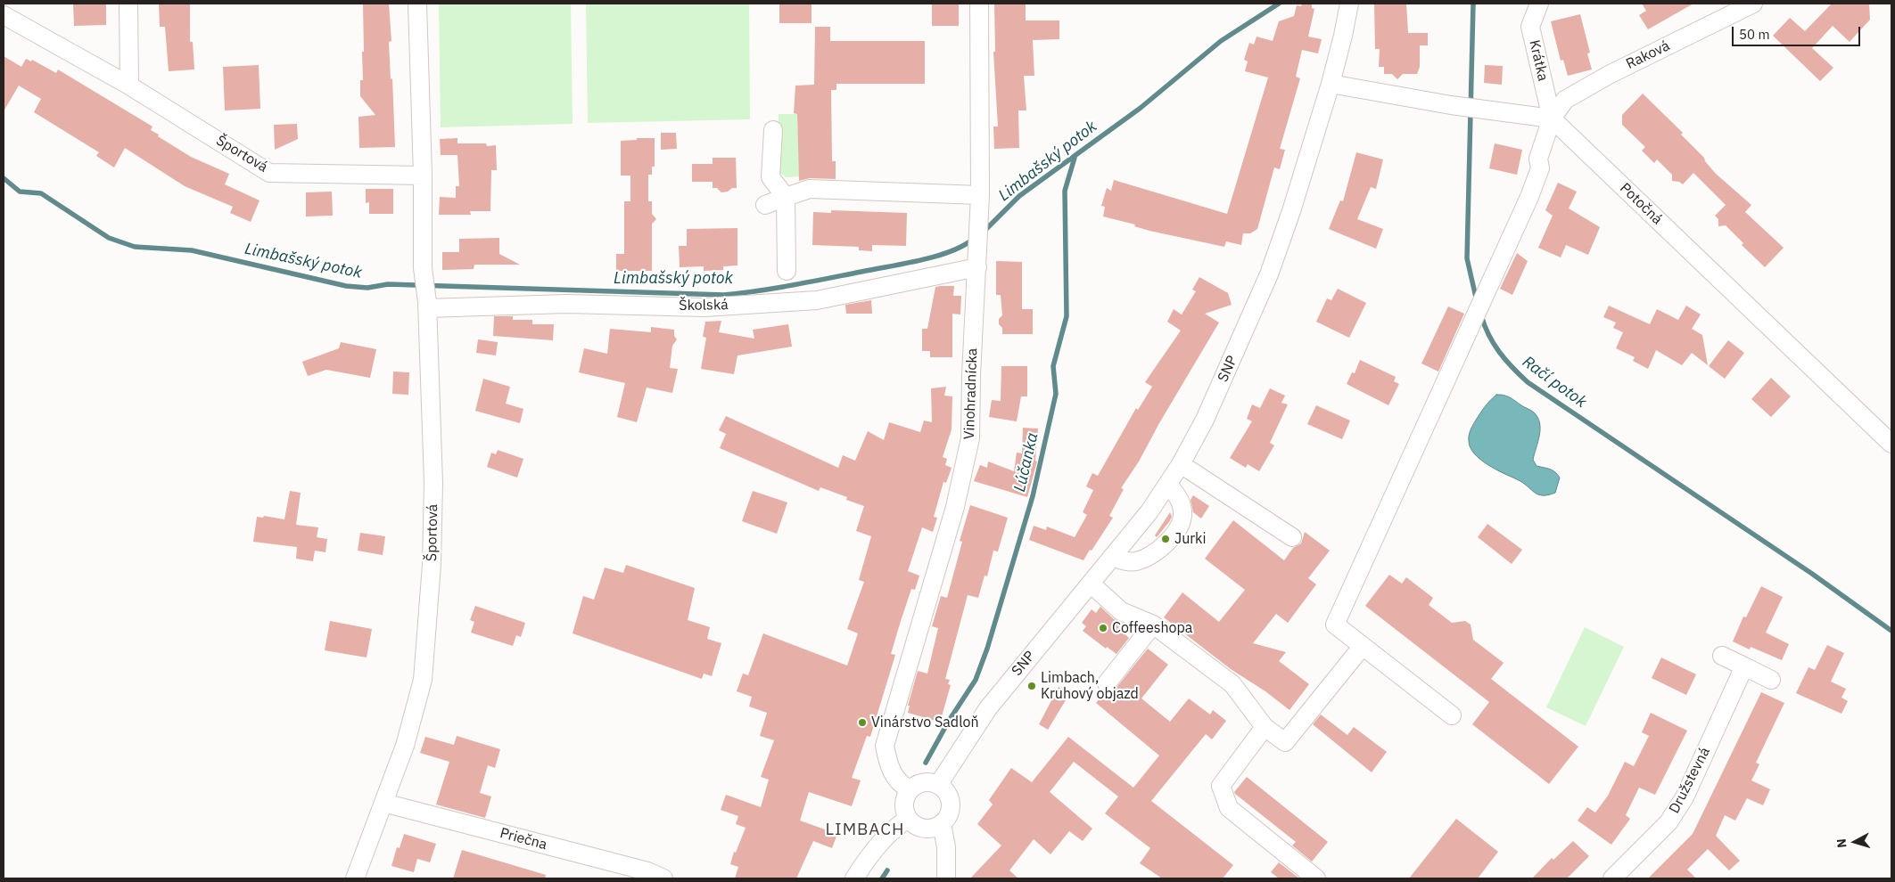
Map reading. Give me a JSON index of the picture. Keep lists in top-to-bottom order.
{
  "streets": {
    "street": [
      "Raková",
      "Krátka",
      "Športová",
      "Potočná",
      "Školská",
      "SNP",
      "Vinohradnícka",
      "Družstevná",
      "Priečna"
    ]
  },
  "crossings": [
    ["Raková", "Krátka"],
    ["Raková", "Potočná"],
    ["Krátka", "Potočná"],
    ["Športová", "Školská"],
    ["Športová", "Priečna"],
    ["Školská", "Vinohradnícka"],
    ["SNP", "Vinohradnícka"]
  ],
  "districts": ["LIMBACH"],
  "water": ["Limbašský potok", "Račí potok", "Lúčanka"],
  "places": [
    "Jurki",
    "Coffeeshopa",
    "Limbach, Kruhový objazd",
    "Vinárstvo Sadloň"
  ],
  "scale_bar": "50 m",
  "north": "left"
}
